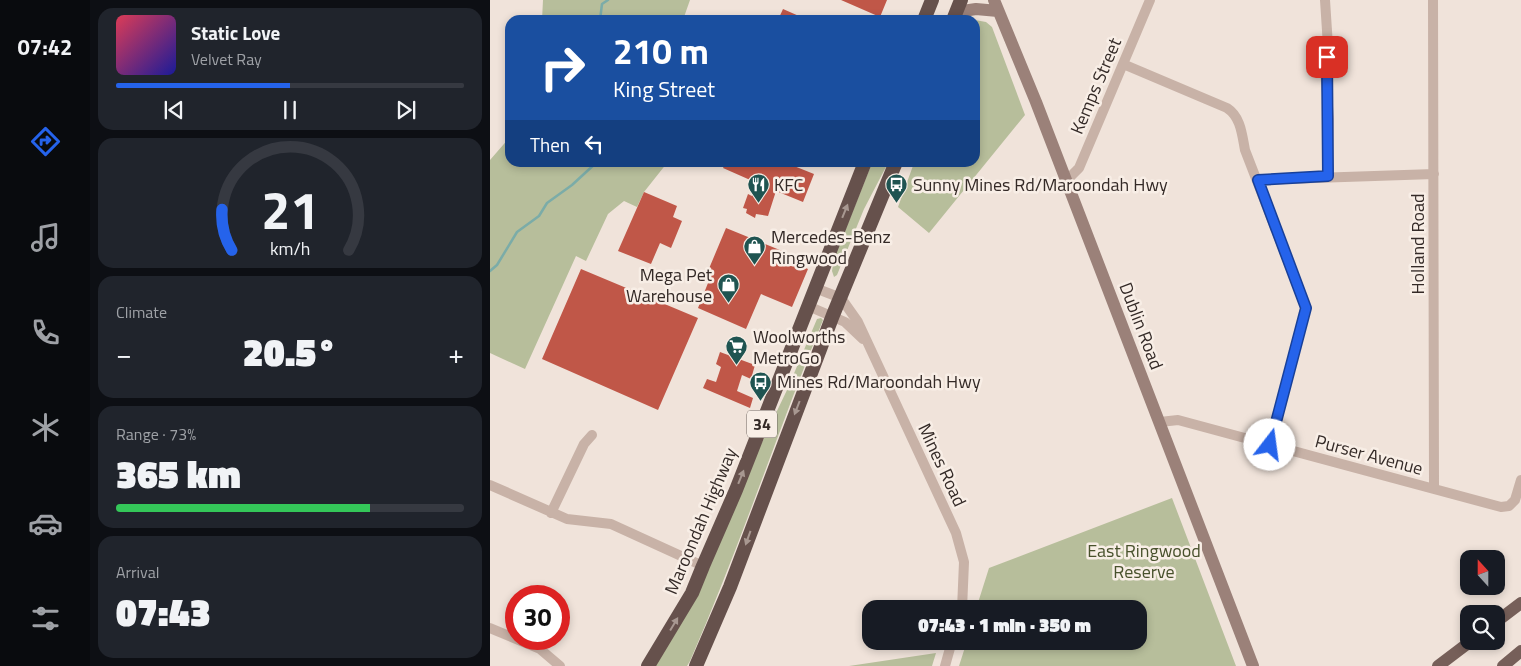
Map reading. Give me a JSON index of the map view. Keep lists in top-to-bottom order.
{
  "streets": {
    "highway": ["34", "Maroondah Highway"],
    "main road": ["Dublin Road"],
    "street": [
      "Kemps Street",
      "Holland Road",
      "Purser Avenue",
      "Mines Road"
    ]
  },
  "crossings": [
    ["Kemps Street", "Dublin Road"],
    ["Holland Road", "Purser Avenue"],
    ["Dublin Road", "Purser Avenue"],
    ["34", "Mines Road"],
    ["Mines Road", "Maroondah Highway"]
  ],
  "parks": ["East Ringwood Reserve"],
  "places": {
    "restaurant": ["KFC"],
    "bus stop": ["Sunny Mines Rd/Maroondah Hwy", "Mines Rd/Maroondah Hwy"],
    "shop": ["Mercedes-Benz Ringwood", "Mega Pet Warehouse"],
    "supermarket": ["Woolworths MetroGo"]
  },
  "north": "top",
  "page": {
    "tabs": "07:42",
    "song": ["Static Love", "Velvet Ray"],
    "turn": ["210 m", "King Street"],
    "then": "Then",
    "tile": [
      "Climate",
      ["Range · 73%", "365 km"],
      ["Arrival", "07:43"]
    ],
    "heat": ["−", "20.5°", "+"],
    "limit": "30",
    "trip": "07:43 · 1 min · 350 m",
    "gauge": ["21", "km/h"]
  }
}
